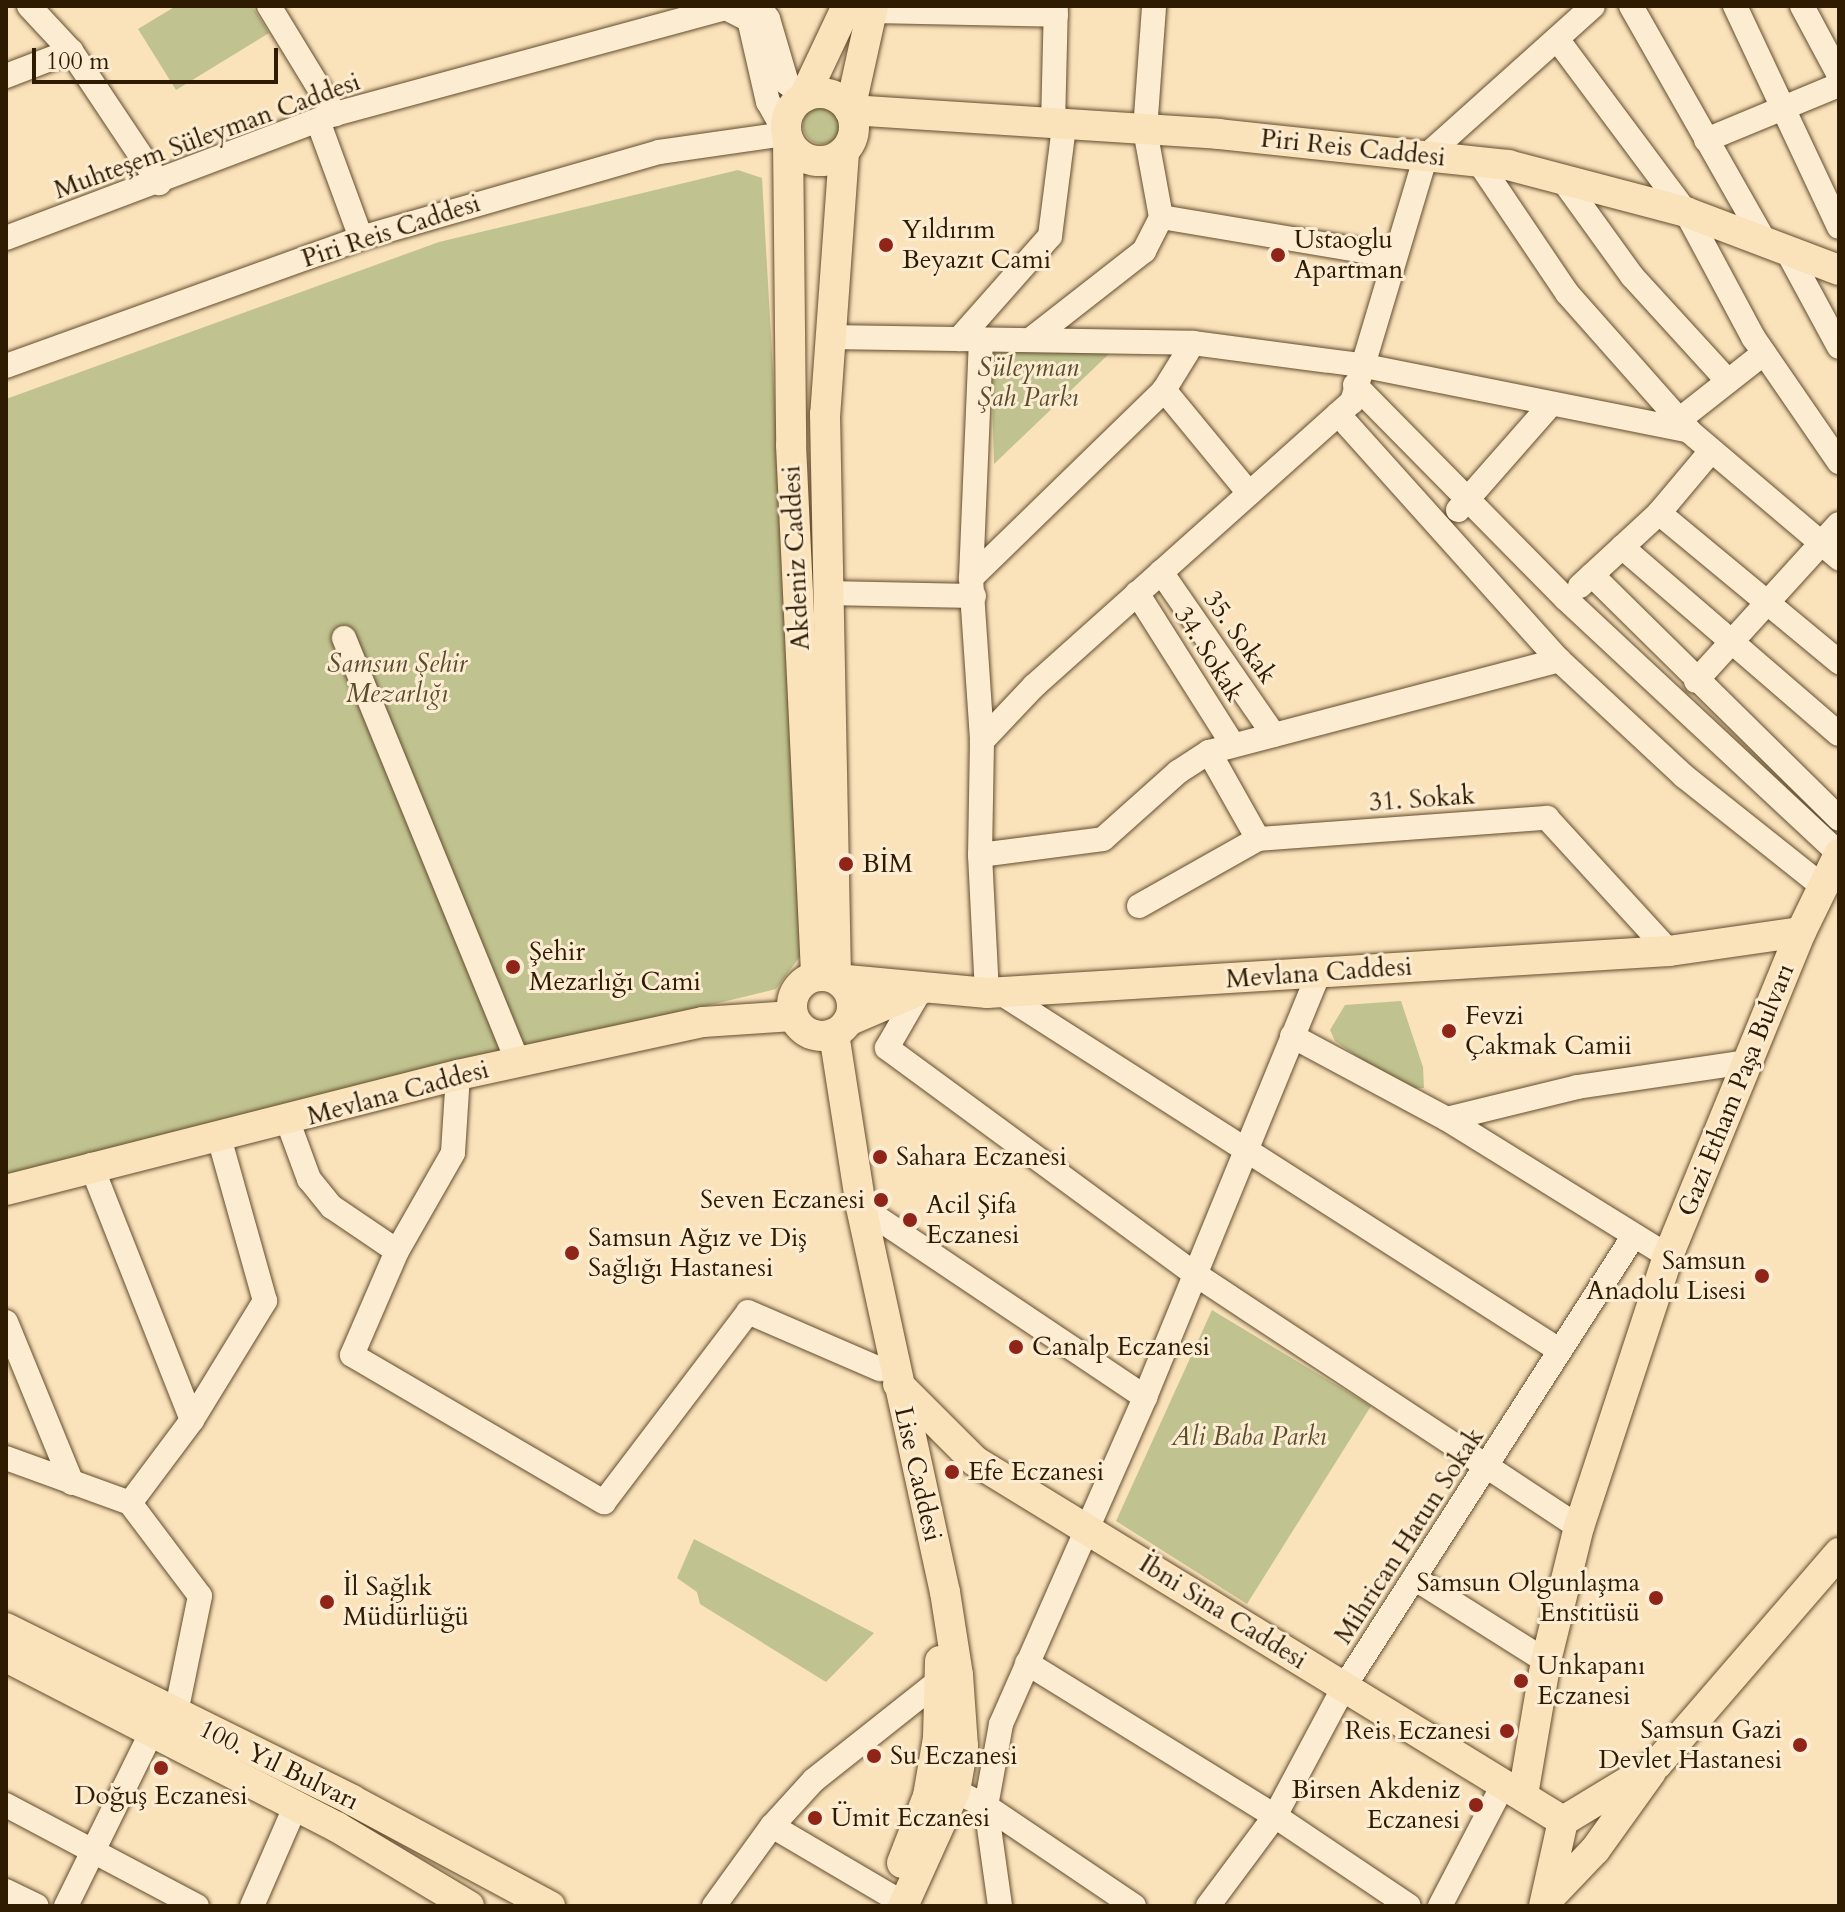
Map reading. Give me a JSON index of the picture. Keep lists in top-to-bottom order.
{
  "streets": {
    "main road": [
      "Piri Reis Caddesi",
      "Akdeniz Caddesi",
      "Mevlana Caddesi",
      "Gazi Etham Paşa Bulvarı",
      "Lise Caddesi",
      "İbni Sina Caddesi",
      "100. Yıl Bulvarı"
    ],
    "street": [
      "Muhteşem Süleyman Caddesi",
      "35. Sokak",
      "34. Sokak",
      "31. Sokak",
      "Mihrican Hatun Sokak"
    ]
  },
  "crossings": [
    ["Piri Reis Caddesi", "Akdeniz Caddesi"],
    ["Akdeniz Caddesi", "Mevlana Caddesi"],
    ["Akdeniz Caddesi", "Lise Caddesi"],
    ["31. Sokak", "Mevlana Caddesi"],
    ["Mevlana Caddesi", "Gazi Etham Paşa Bulvarı"],
    ["Mevlana Caddesi", "Lise Caddesi"],
    ["Gazi Etham Paşa Bulvarı", "İbni Sina Caddesi"],
    ["Lise Caddesi", "İbni Sina Caddesi"],
    ["Mihrican Hatun Sokak", "İbni Sina Caddesi"]
  ],
  "parks": ["Süleyman Şah Parkı", "Samsun Şehir Mezarlığı", "Ali Baba Parkı"],
  "places": [
    "Yıldırım Beyazıt Cami",
    "Ustaoglu Apartman",
    "BİM",
    "Şehir Mezarlığı Cami",
    "Fevzi Çakmak Camii",
    "Sahara Eczanesi",
    "Seven Eczanesi",
    "Acil Şifa Eczanesi",
    "Samsun Ağız ve Diş Sağlığı Hastanesi",
    "Samsun Anadolu Lisesi",
    "Canalp Eczanesi",
    "Efe Eczanesi",
    "Samsun Olgunlaşma Enstitüsü",
    "İl Sağlık Müdürlüğü",
    "Unkapanı Eczanesi",
    "Reis Eczanesi",
    "Samsun Gazi Devlet Hastanesi",
    "Su Eczanesi",
    "Doğuş Eczanesi",
    "Birsen Akdeniz Eczanesi",
    "Ümit Eczanesi"
  ],
  "scale_bar": "100 m"
}
